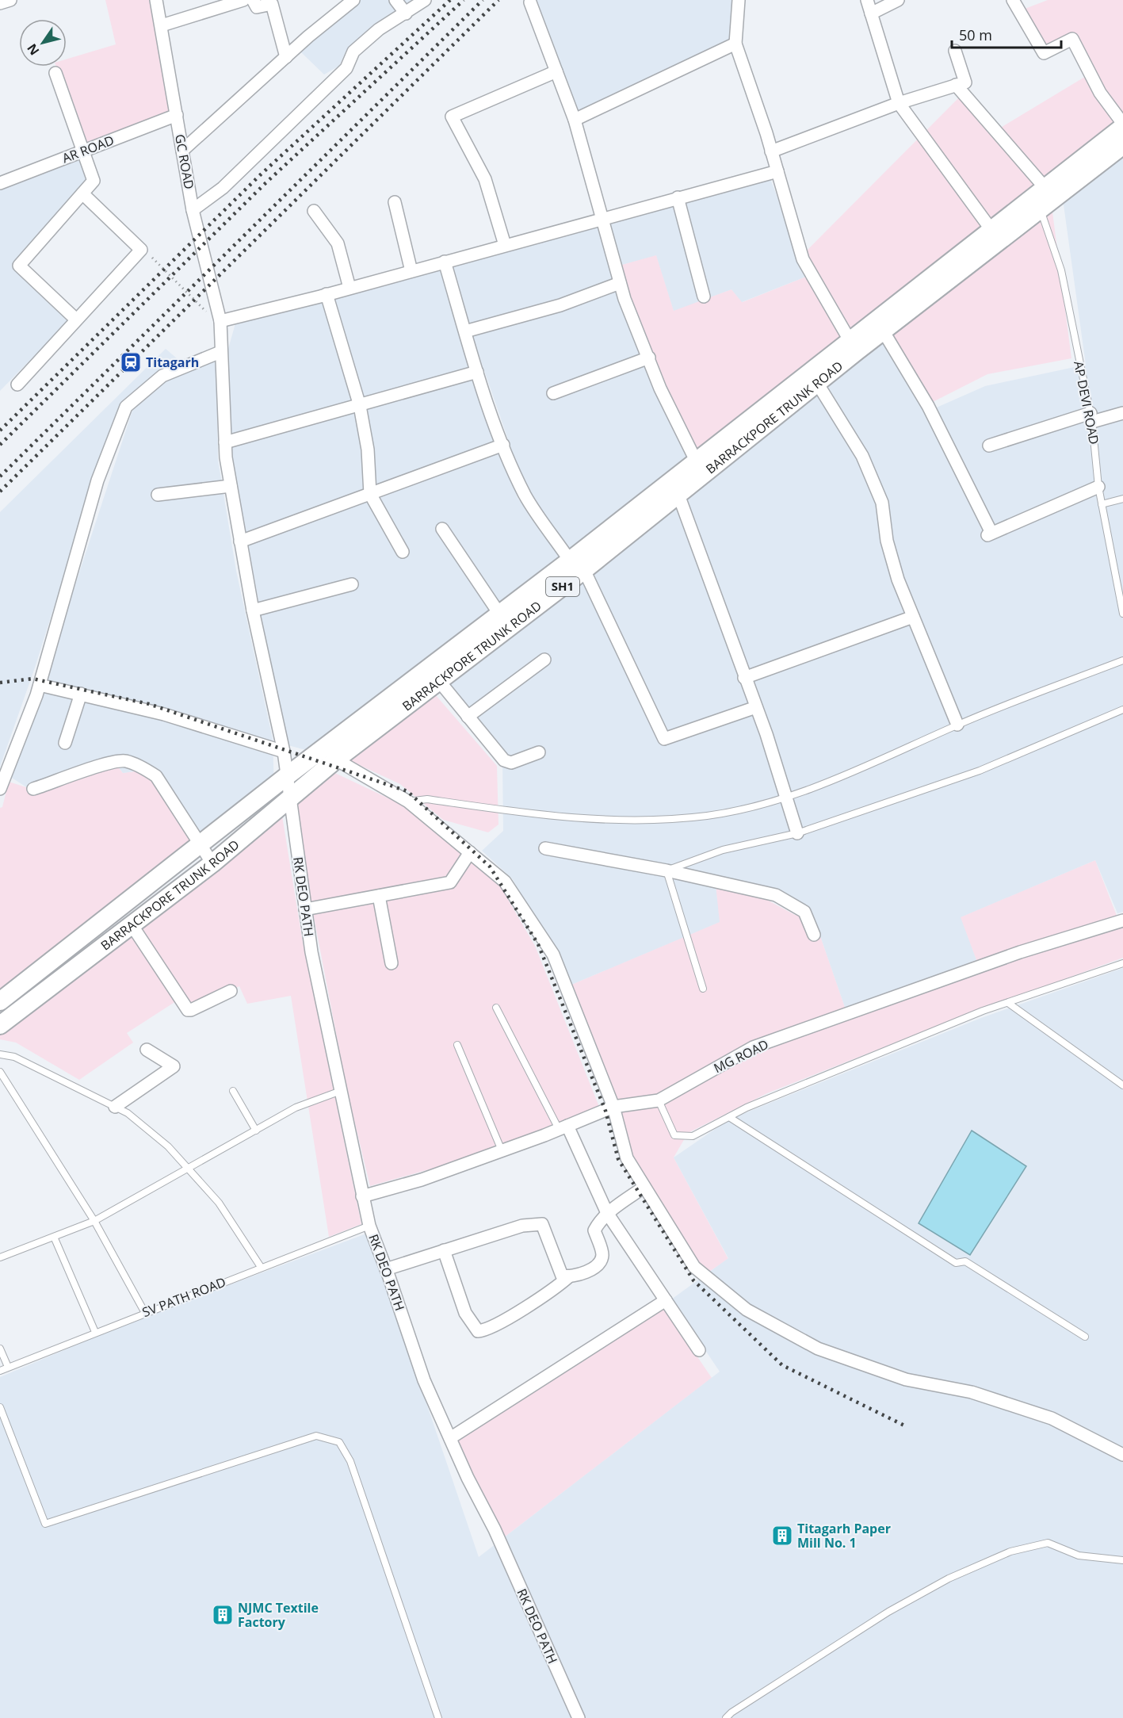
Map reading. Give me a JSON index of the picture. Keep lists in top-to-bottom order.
{
  "streets": {
    "main road": ["BARRACKPORE TRUNK ROAD", "SH1"],
    "street": [
      "AR ROAD",
      "GC ROAD",
      "RK DEO PATH",
      "MG ROAD"
    ],
    "lane": ["AP DEVI ROAD", "SV PATH ROAD"]
  },
  "crossings": [
    ["AR ROAD", "GC ROAD"],
    ["GC ROAD", "RK DEO PATH"],
    ["AP DEVI ROAD", "BARRACKPORE TRUNK ROAD"],
    ["BARRACKPORE TRUNK ROAD", "RK DEO PATH"],
    ["RK DEO PATH", "MG ROAD"],
    ["RK DEO PATH", "SV PATH ROAD"]
  ],
  "places": {
    "station": ["Titagarh"],
    "building": ["Titagarh Paper Mill No. 1", "NJMC Textile Factory"]
  },
  "scale_bar": "50 m",
  "north": "bottom left"
}
